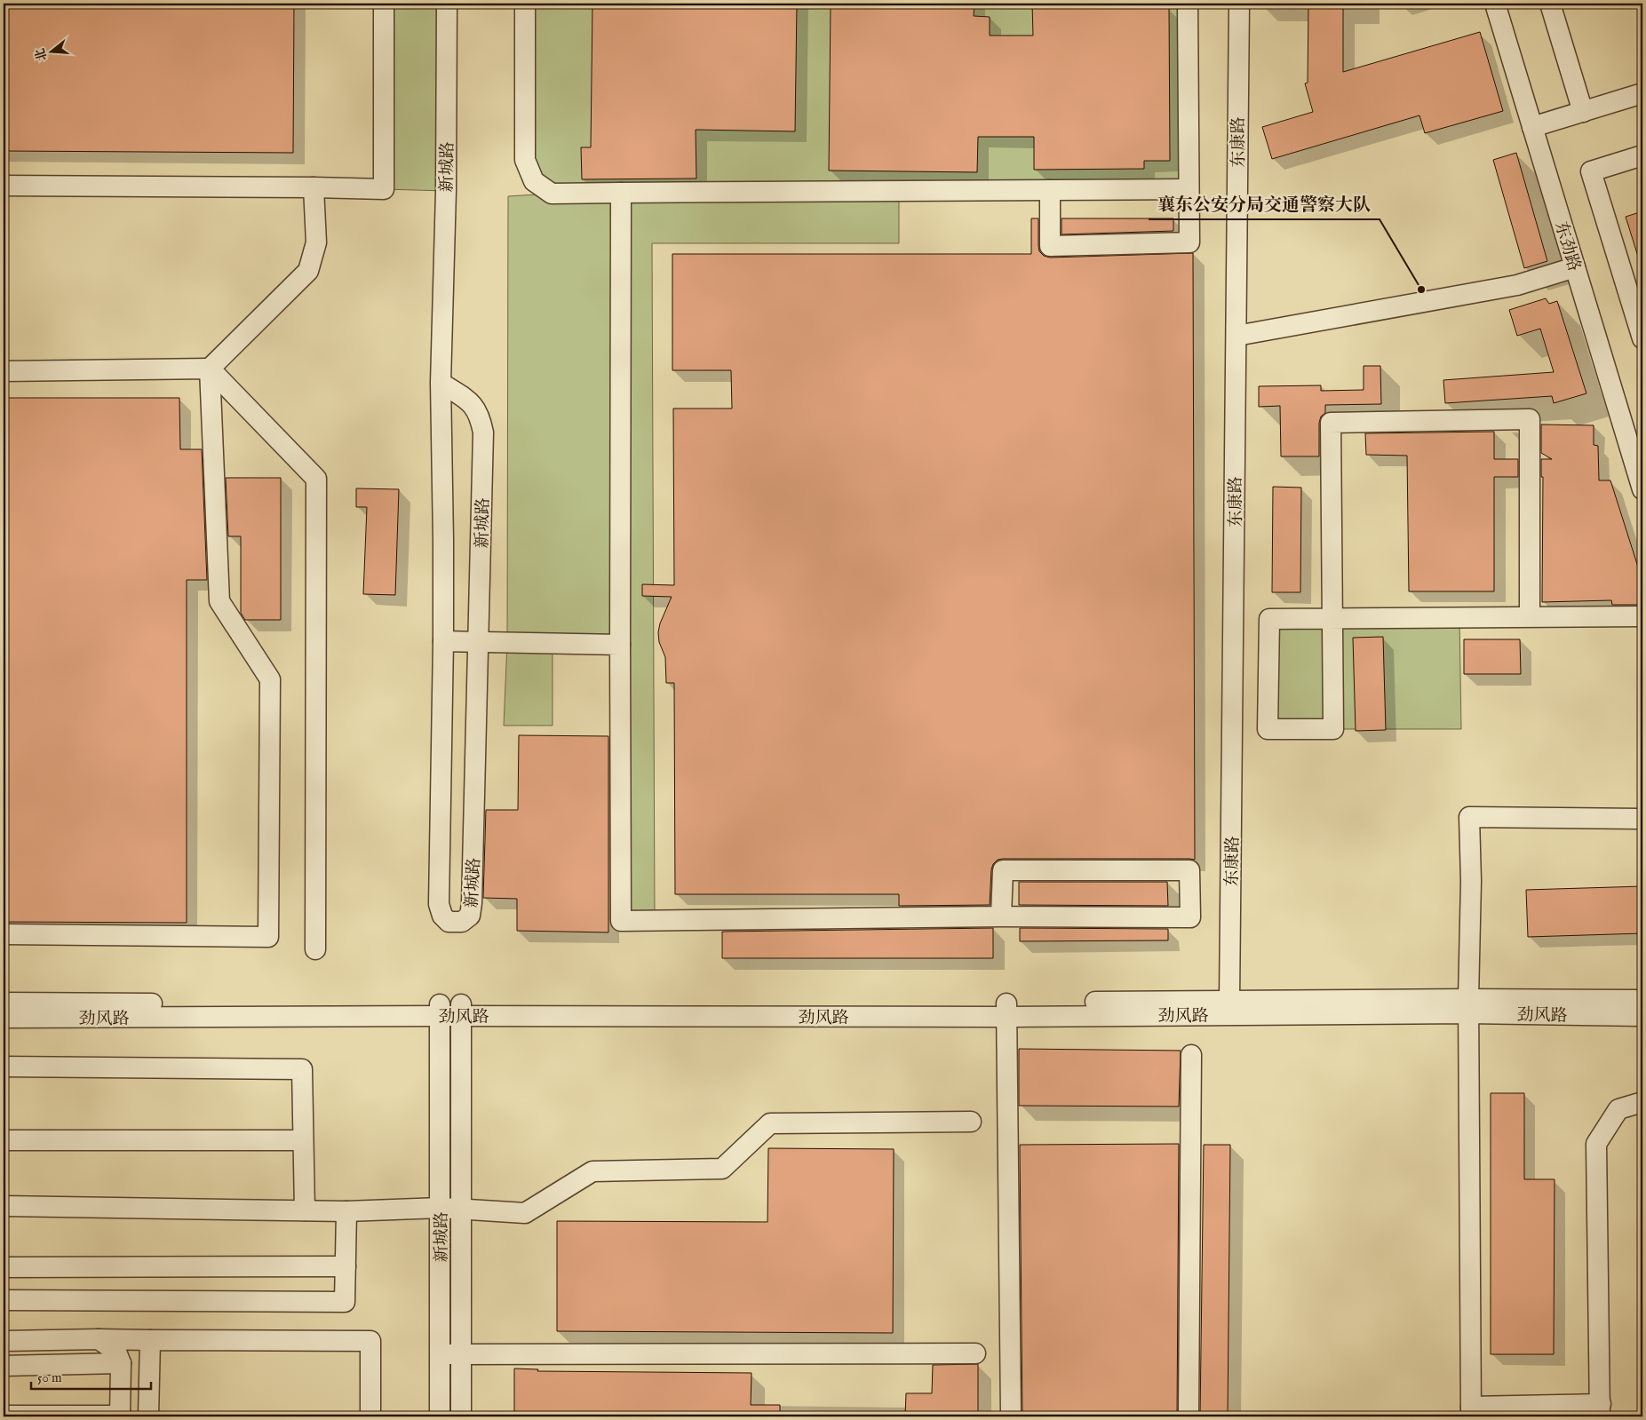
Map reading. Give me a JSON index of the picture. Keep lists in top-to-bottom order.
{
  "streets": {
    "street": [
      "东康路",
      "新城路",
      "东劲路",
      "劲风路"
    ]
  },
  "crossings": [
    ["东康路", "劲风路"],
    ["新城路", "劲风路"]
  ],
  "places": ["襄东公安分局交通警察大队"],
  "scale_bar": "50 m",
  "north": "left"
}
